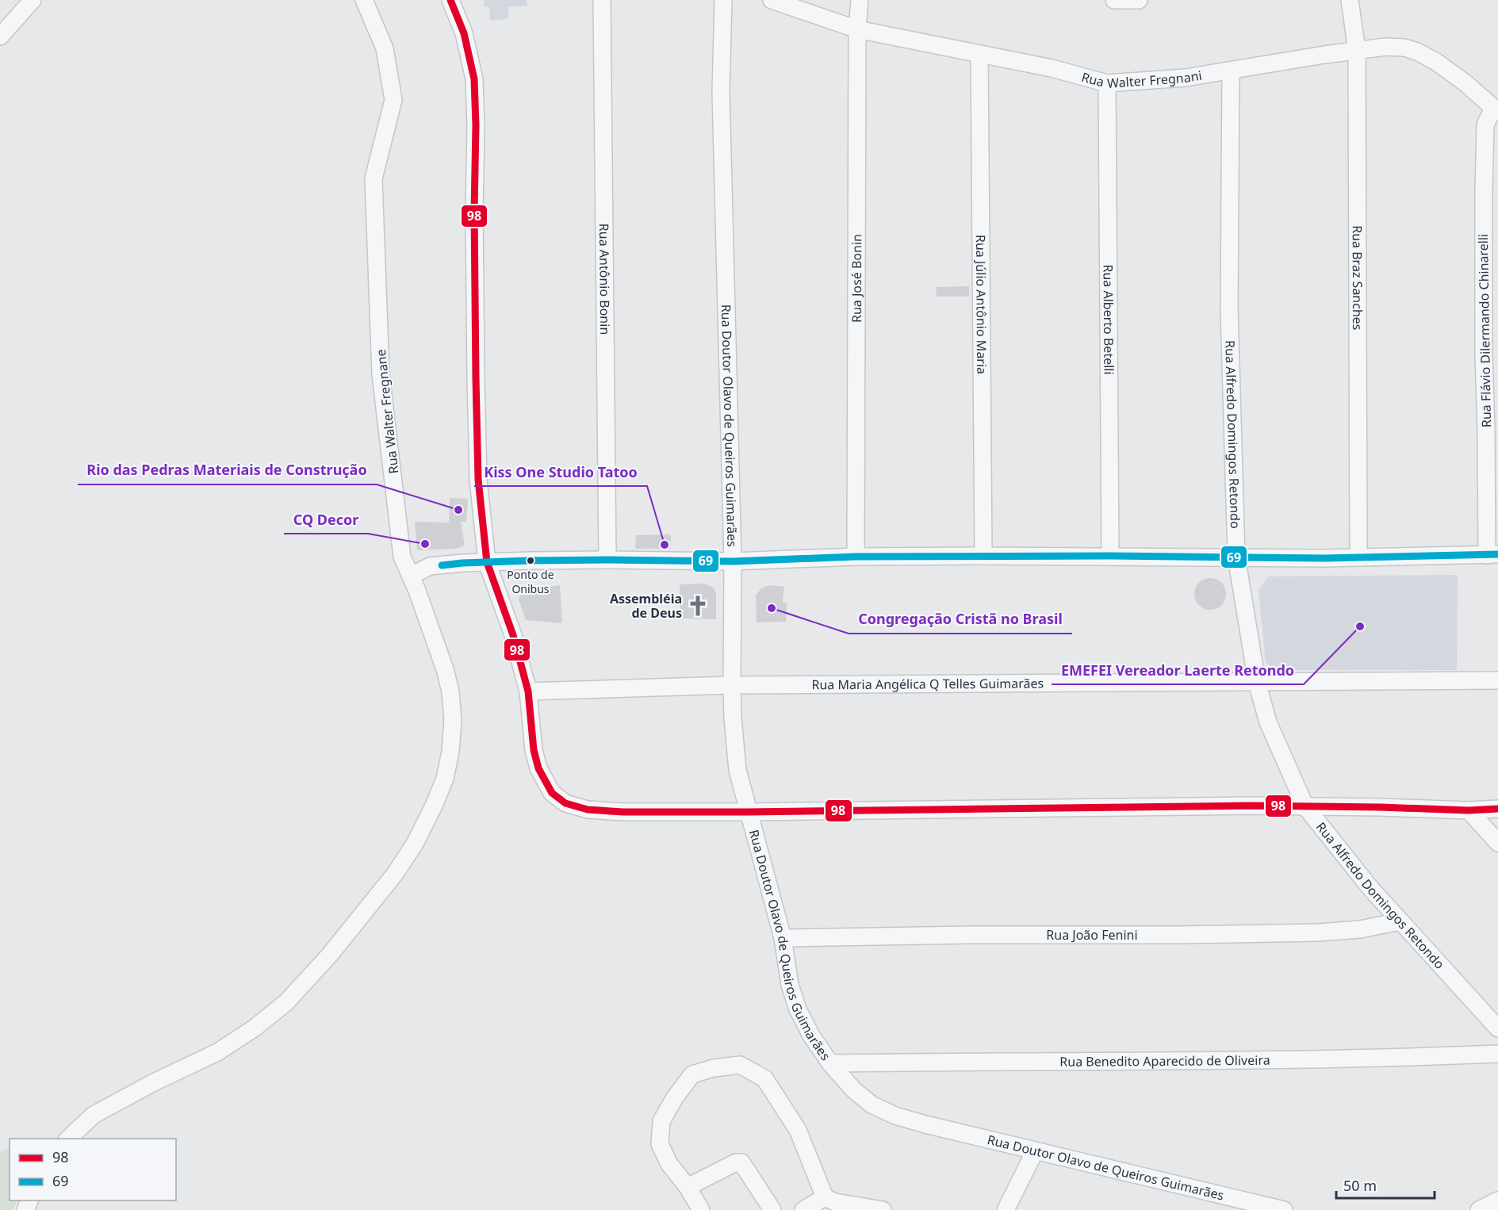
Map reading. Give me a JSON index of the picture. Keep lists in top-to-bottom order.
{
  "streets": {
    "street": [
      "Rua Walter Fregnani",
      "Rua José Bonin",
      "Rua Braz Sanches",
      "Rua Antônio Bonin",
      "Rua Júlio Antônio Maria",
      "Rua Alberto Betelli",
      "Rua Flávio Dilermando Chinarelli",
      "Rua Walter Fregnane",
      "Rua Doutor Olavo de Queiros Guimarães",
      "Rua Alfredo Domingos Retondo",
      "Rua Maria Angélica Q Telles Guimarães",
      "Rua João Fenini",
      "Rua Benedito Aparecido de Oliveira"
    ]
  },
  "crossings": [
    ["Rua Walter Fregnani", "Rua José Bonin"],
    ["Rua Walter Fregnani", "Rua Braz Sanches"],
    ["Rua Walter Fregnani", "Rua Júlio Antônio Maria"],
    ["Rua Walter Fregnani", "Rua Alberto Betelli"],
    ["Rua Walter Fregnani", "Rua Flávio Dilermando Chinarelli"],
    ["Rua Walter Fregnani", "Rua Alfredo Domingos Retondo"],
    ["Rua Doutor Olavo de Queiros Guimarães", "Rua Maria Angélica Q Telles Guimarães"],
    ["Rua Doutor Olavo de Queiros Guimarães", "Rua João Fenini"],
    ["Rua Doutor Olavo de Queiros Guimarães", "Rua Benedito Aparecido de Oliveira"],
    ["Rua Alfredo Domingos Retondo", "Rua Maria Angélica Q Telles Guimarães"],
    ["Rua Alfredo Domingos Retondo", "Rua João Fenini"]
  ],
  "places": {
    "other": [
      "Rio das Pedras Materiais de Construção",
      "CQ Decor",
      "Kiss One Studio Tatoo",
      "Ponto de Onibus",
      "Congregação Cristã no Brasil",
      "EMEFEI Vereador Laerte Retondo"
    ],
    "church": ["Assembléia de Deus"]
  },
  "lines": ["transit line 98", "transit line 69"],
  "legend": ["98", "69"],
  "scale_bar": "50 m"
}
